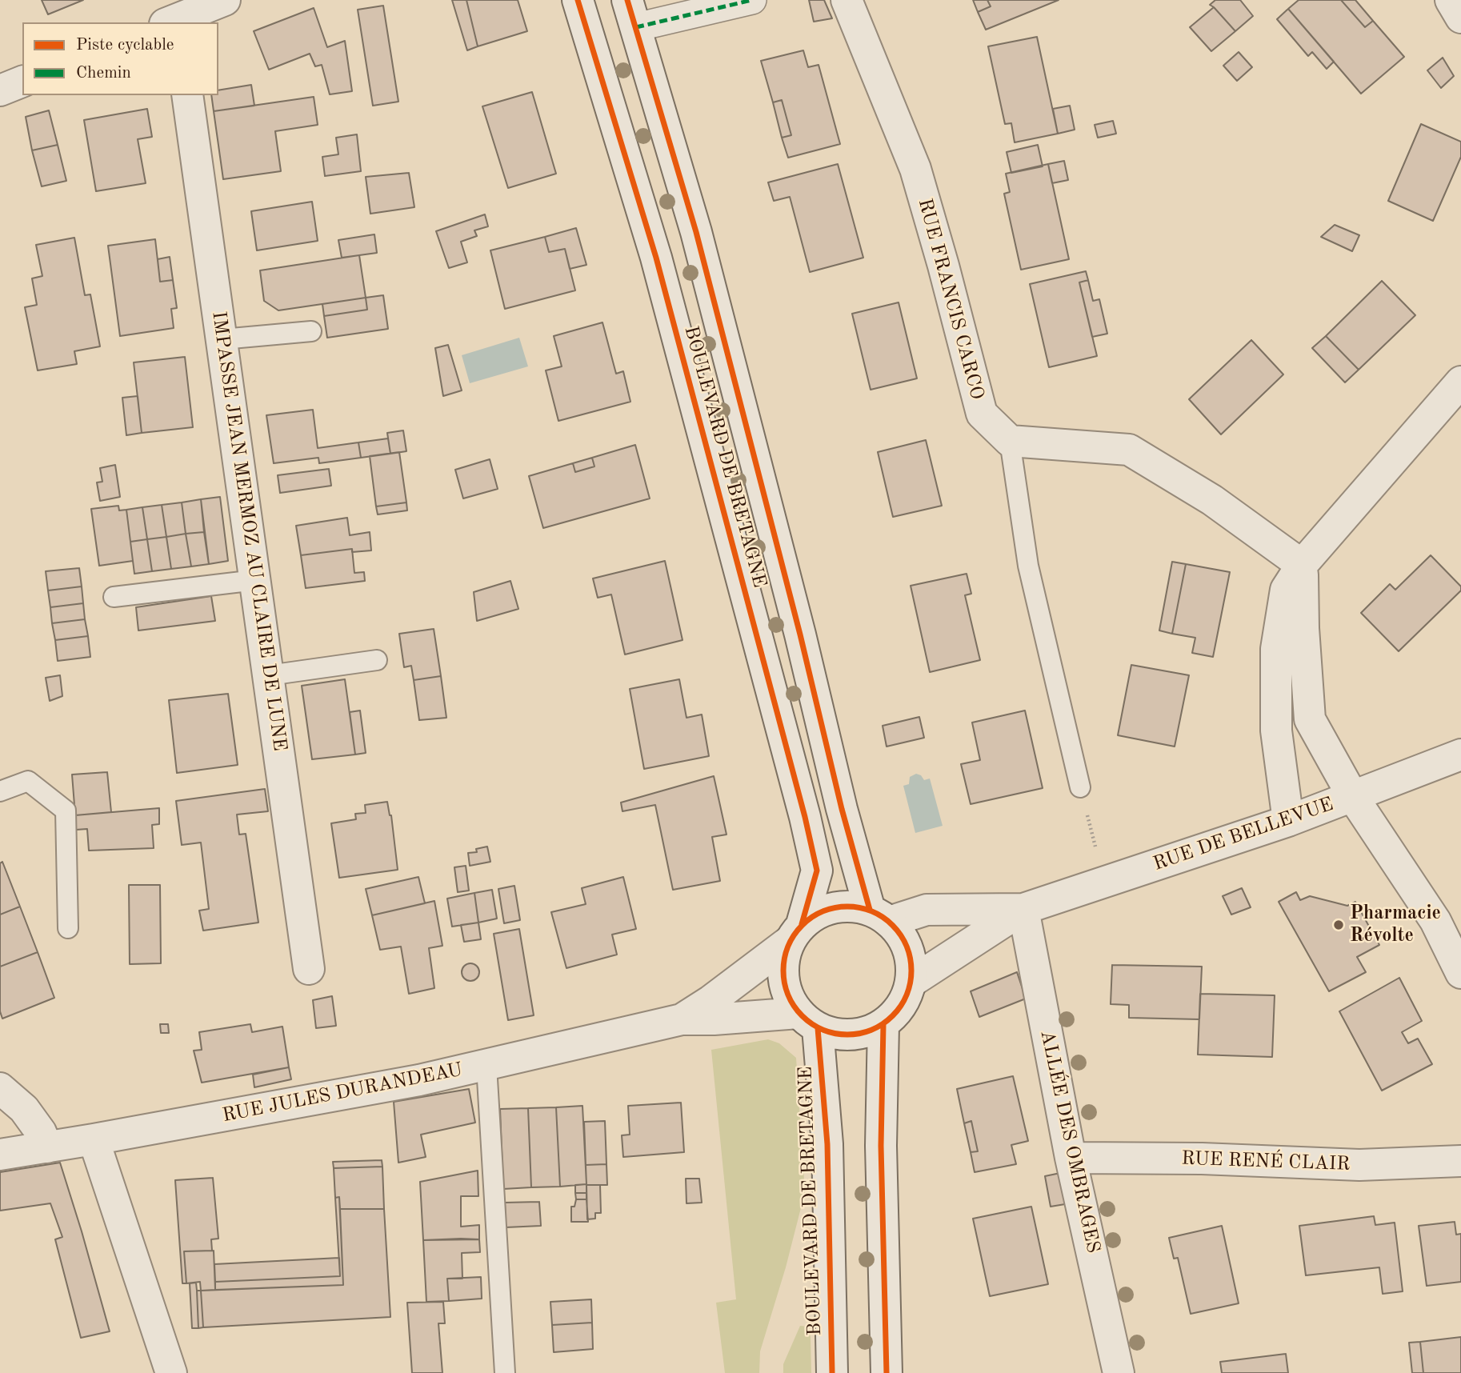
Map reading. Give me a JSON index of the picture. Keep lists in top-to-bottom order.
{
  "streets": {
    "street": [
      "RUE FRANCIS CARCO",
      "BOULEVARD DE BRETAGNE",
      "IMPASSE JEAN MERMOZ AU CLAIRE DE LUNE",
      "RUE DE BELLEVUE",
      "RUE JULES DURANDEAU",
      "ALLÉE DES OMBRAGES",
      "RUE RENÉ CLAIR"
    ]
  },
  "crossings": [
    ["BOULEVARD DE BRETAGNE", "RUE DE BELLEVUE"],
    ["BOULEVARD DE BRETAGNE", "RUE JULES DURANDEAU"],
    ["RUE DE BELLEVUE", "RUE JULES DURANDEAU"],
    ["RUE DE BELLEVUE", "ALLÉE DES OMBRAGES"],
    ["ALLÉE DES OMBRAGES", "RUE RENÉ CLAIR"]
  ],
  "places": ["Pharmacie Révolte"],
  "legend": ["Piste cyclable", "Chemin"]
}
